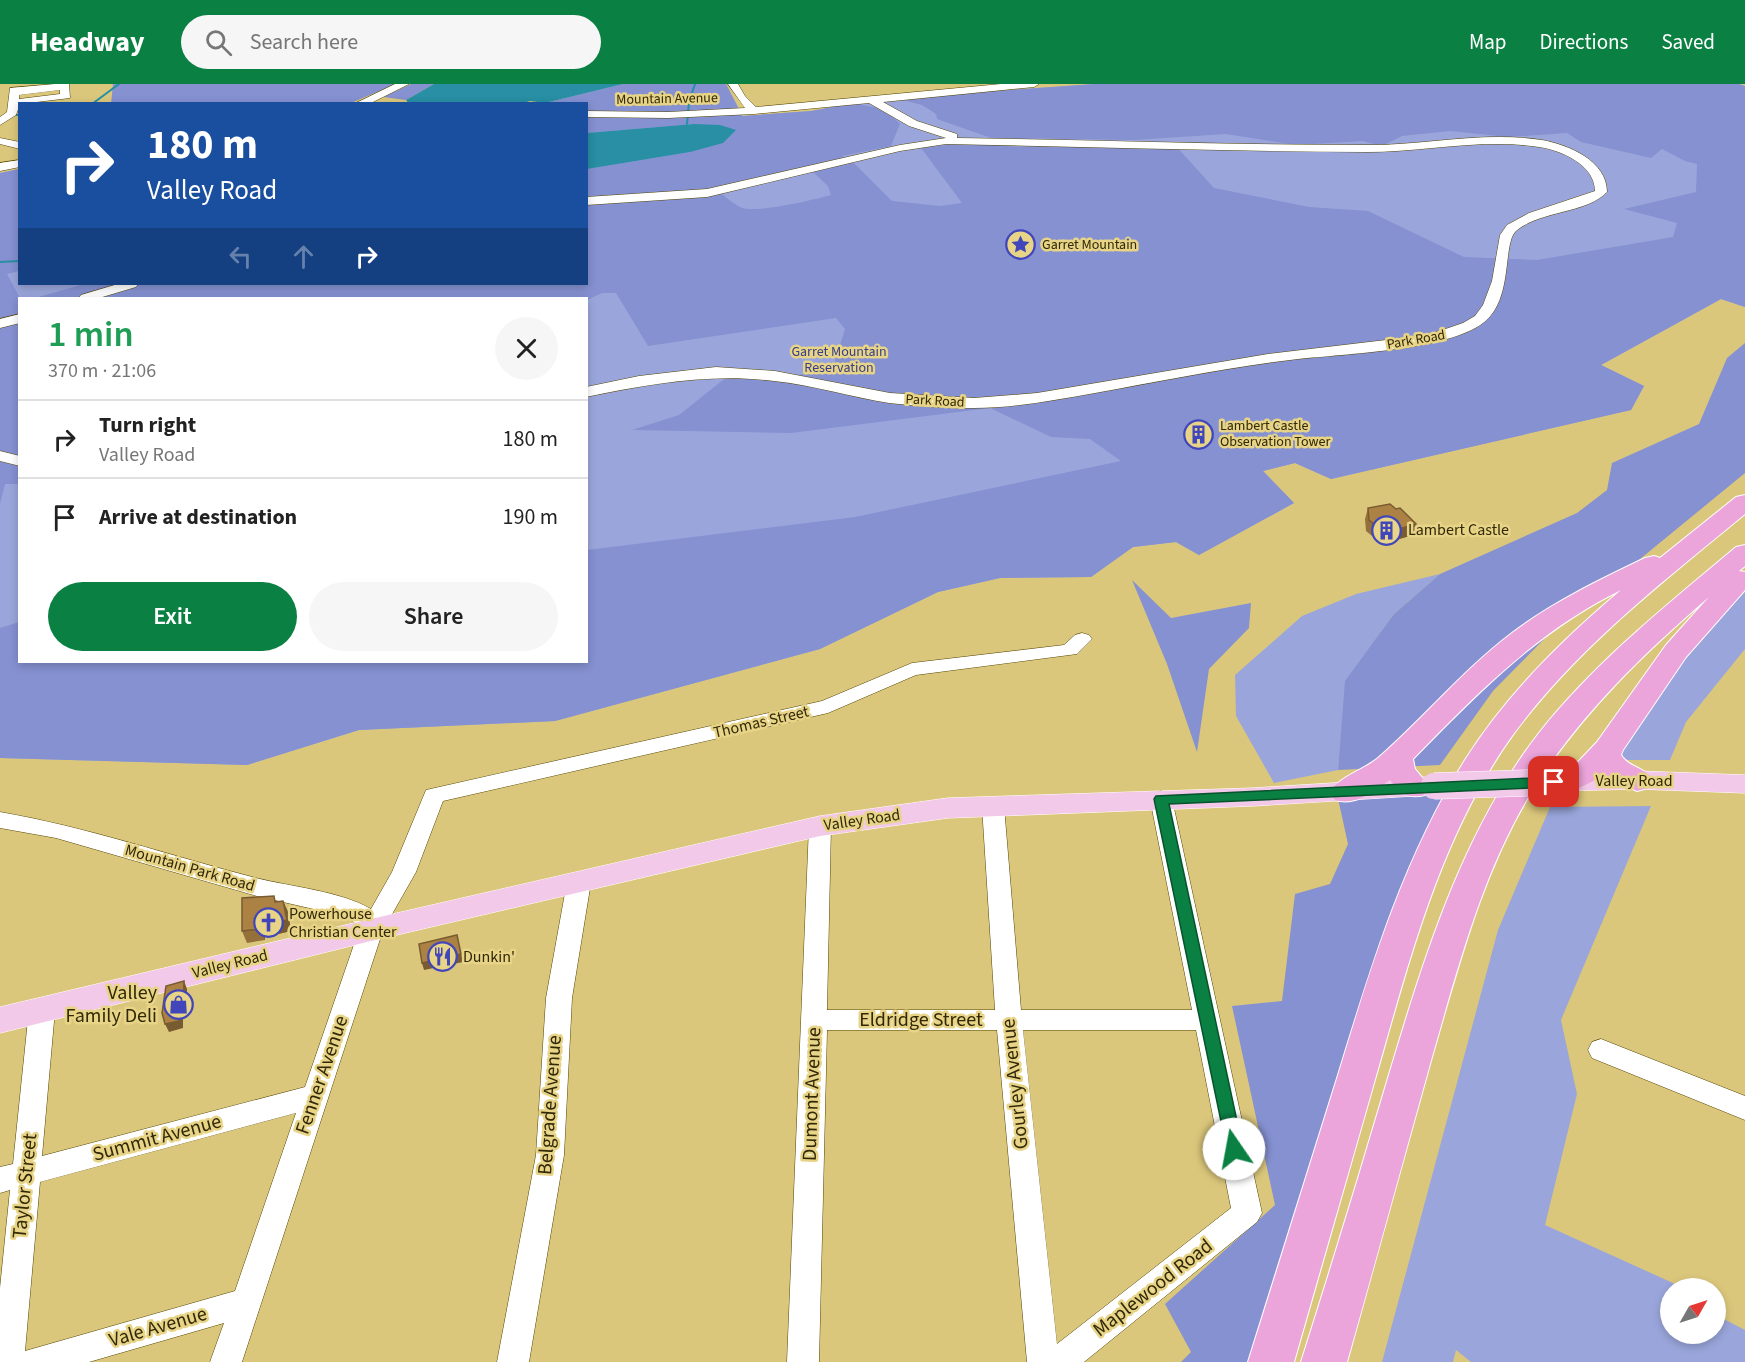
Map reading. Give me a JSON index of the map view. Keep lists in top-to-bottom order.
{
  "streets": {
    "main road": ["Valley Road"],
    "street": [
      "Mountain Avenue",
      "Park Road",
      "Thomas Street",
      "Mountain Park Road",
      "Eldridge Street",
      "Fenner Avenue",
      "Gourley Avenue",
      "Dumont Avenue",
      "Belgrade Avenue",
      "Summit Avenue",
      "Taylor Street",
      "Maplewood Road",
      "Vale Avenue"
    ]
  },
  "crossings": [
    ["Mountain Avenue", "Park Road"],
    ["Thomas Street", "Fenner Avenue"],
    ["Valley Road", "Mountain Park Road"],
    ["Valley Road", "Fenner Avenue"],
    ["Valley Road", "Gourley Avenue"],
    ["Valley Road", "Dumont Avenue"],
    ["Valley Road", "Belgrade Avenue"],
    ["Valley Road", "Taylor Street"],
    ["Mountain Park Road", "Fenner Avenue"],
    ["Eldridge Street", "Gourley Avenue"],
    ["Eldridge Street", "Dumont Avenue"],
    ["Eldridge Street", "Maplewood Road"],
    ["Fenner Avenue", "Summit Avenue"],
    ["Fenner Avenue", "Vale Avenue"],
    ["Summit Avenue", "Taylor Street"]
  ],
  "parks": ["Garret Mountain Reservation"],
  "places": {
    "place": ["Garret Mountain"],
    "building": ["Lambert Castle Observation Tower", "Lambert Castle"],
    "church": ["Powerhouse Christian Center"],
    "restaurant": ["Dunkin'"],
    "shop": ["Valley Family Deli"]
  },
  "north": "top right",
  "page": {
    "header": "Headway",
    "search": "Search here",
    "nav": ["Map", "Directions", "Saved"],
    "turn": ["180 m", "Valley Road"],
    "heading": ["1 min", "370 m · 21:06"],
    "list": [
      {
        "name": "Turn right",
        "note": "Valley Road",
        "value": "180 m"
      },
      {
        "name": "Arrive at destination",
        "value": "190 m"
      }
    ],
    "buttons": ["Exit", "Share"]
  }
}
